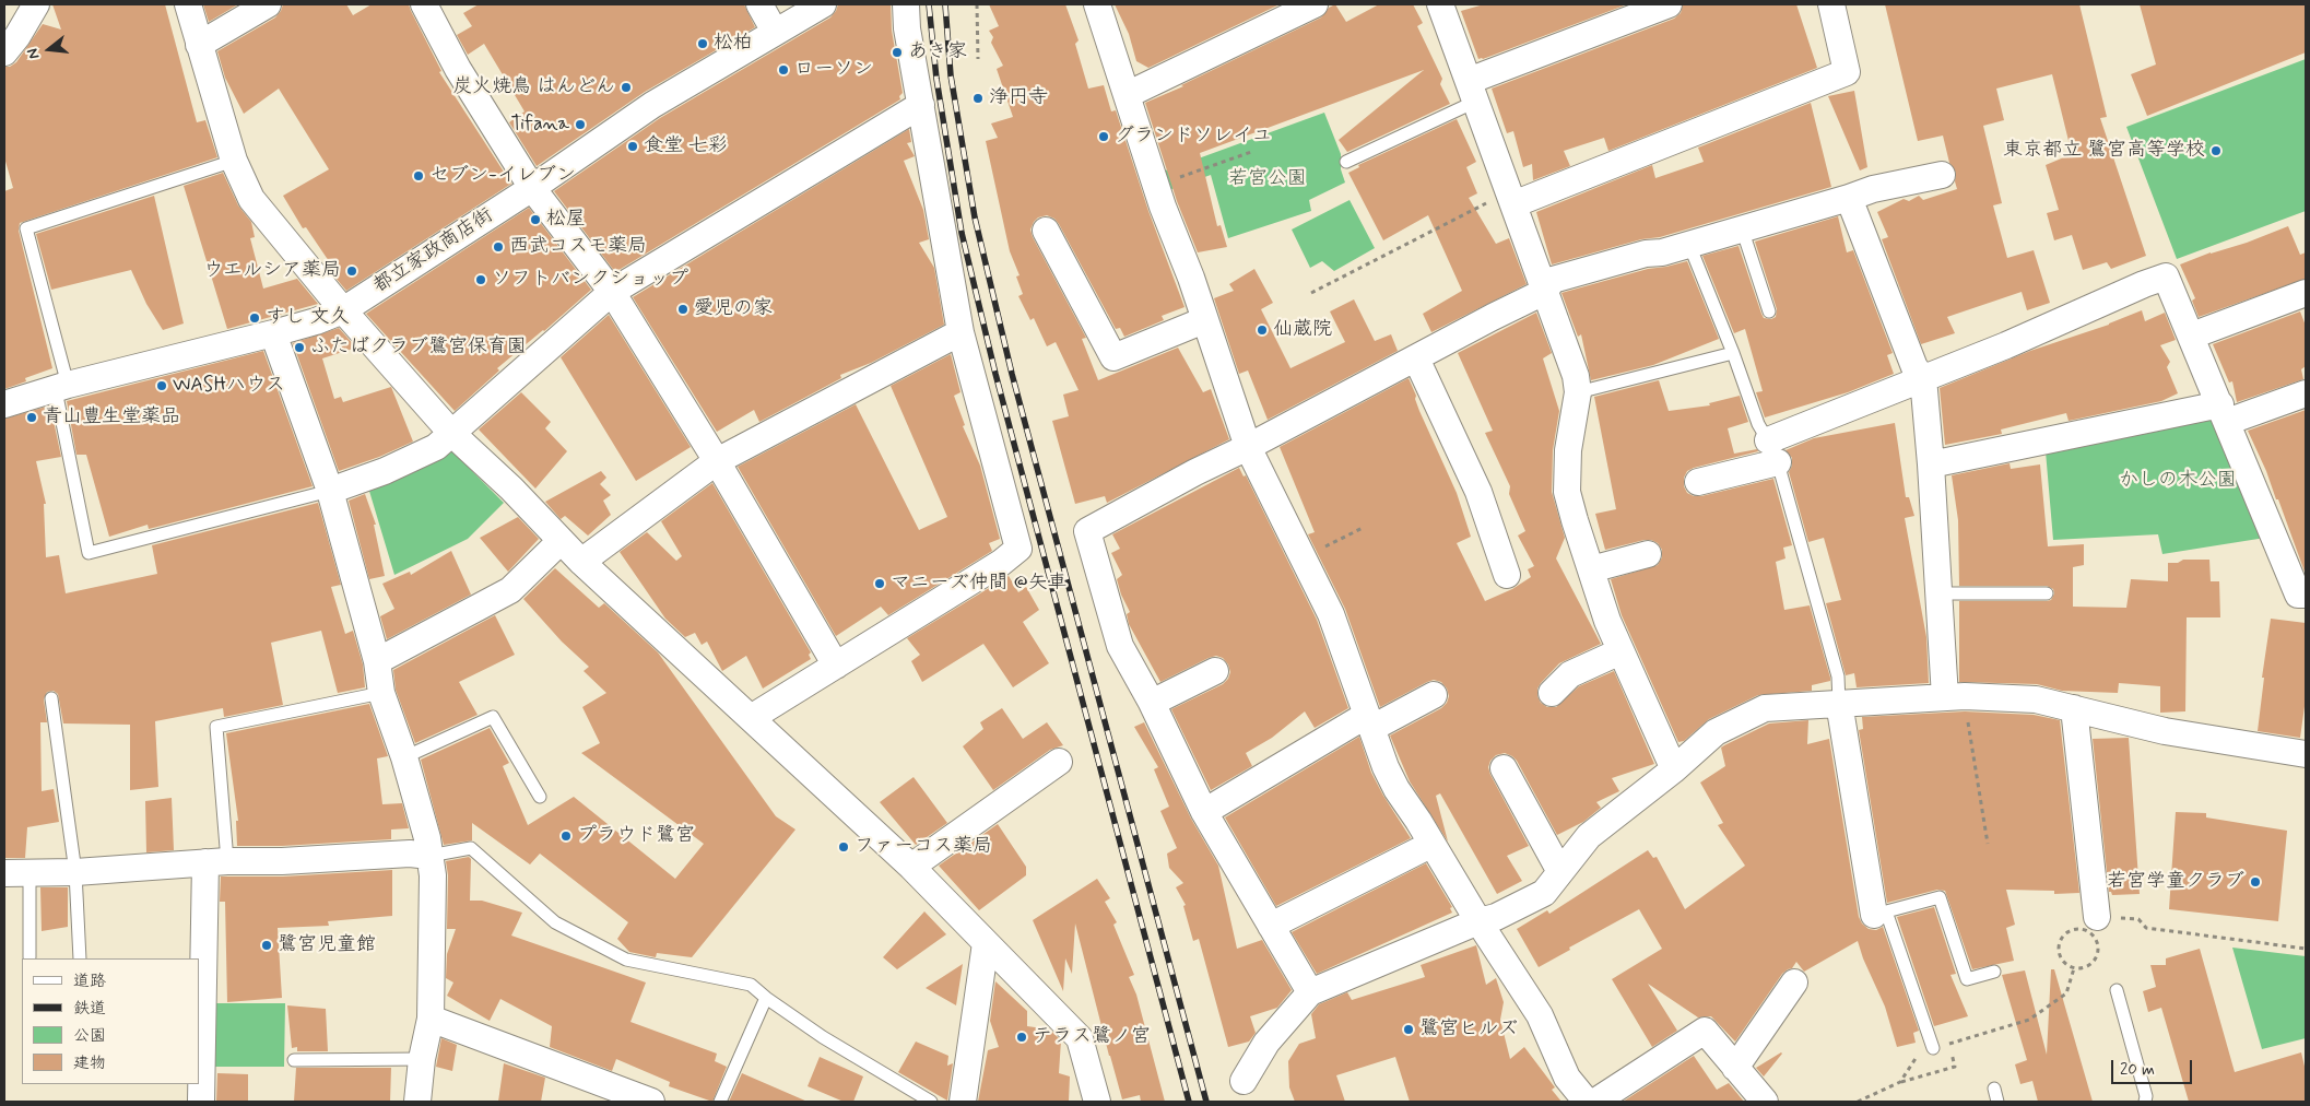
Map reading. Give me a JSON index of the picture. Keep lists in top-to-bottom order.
{
  "streets": {
    "street": ["都立家政商店街"]
  },
  "parks": ["若宮公園", "かしの木公園"],
  "places": [
    "松柏",
    "あき家",
    "ローソン",
    "炭火焼鳥 はんどん",
    "浄円寺",
    "Tifana",
    "グランドソレイユ",
    "食堂 七彩",
    "東京都立 鷺宮高等学校",
    "セブン-イレブン",
    "松屋",
    "西武コスモ薬局",
    "ウエルシア薬局",
    "ソフトバンクショップ",
    "愛児の家",
    "すし 文久",
    "仙蔵院",
    "ふたばクラブ鷺宮保育園",
    "WASHハウス",
    "青山豊生堂薬品",
    "マニーズ仲間 @矢車",
    "プラウド鷺宮",
    "ファーコス薬局",
    "若宮学童クラブ",
    "鷺宮児童館",
    "鷺宮ヒルズ",
    "テラス鷺ノ宮"
  ],
  "legend": [
    "道路",
    "鉄道",
    "公園",
    "建物"
  ],
  "scale_bar": "20 m",
  "north": "left"
}
